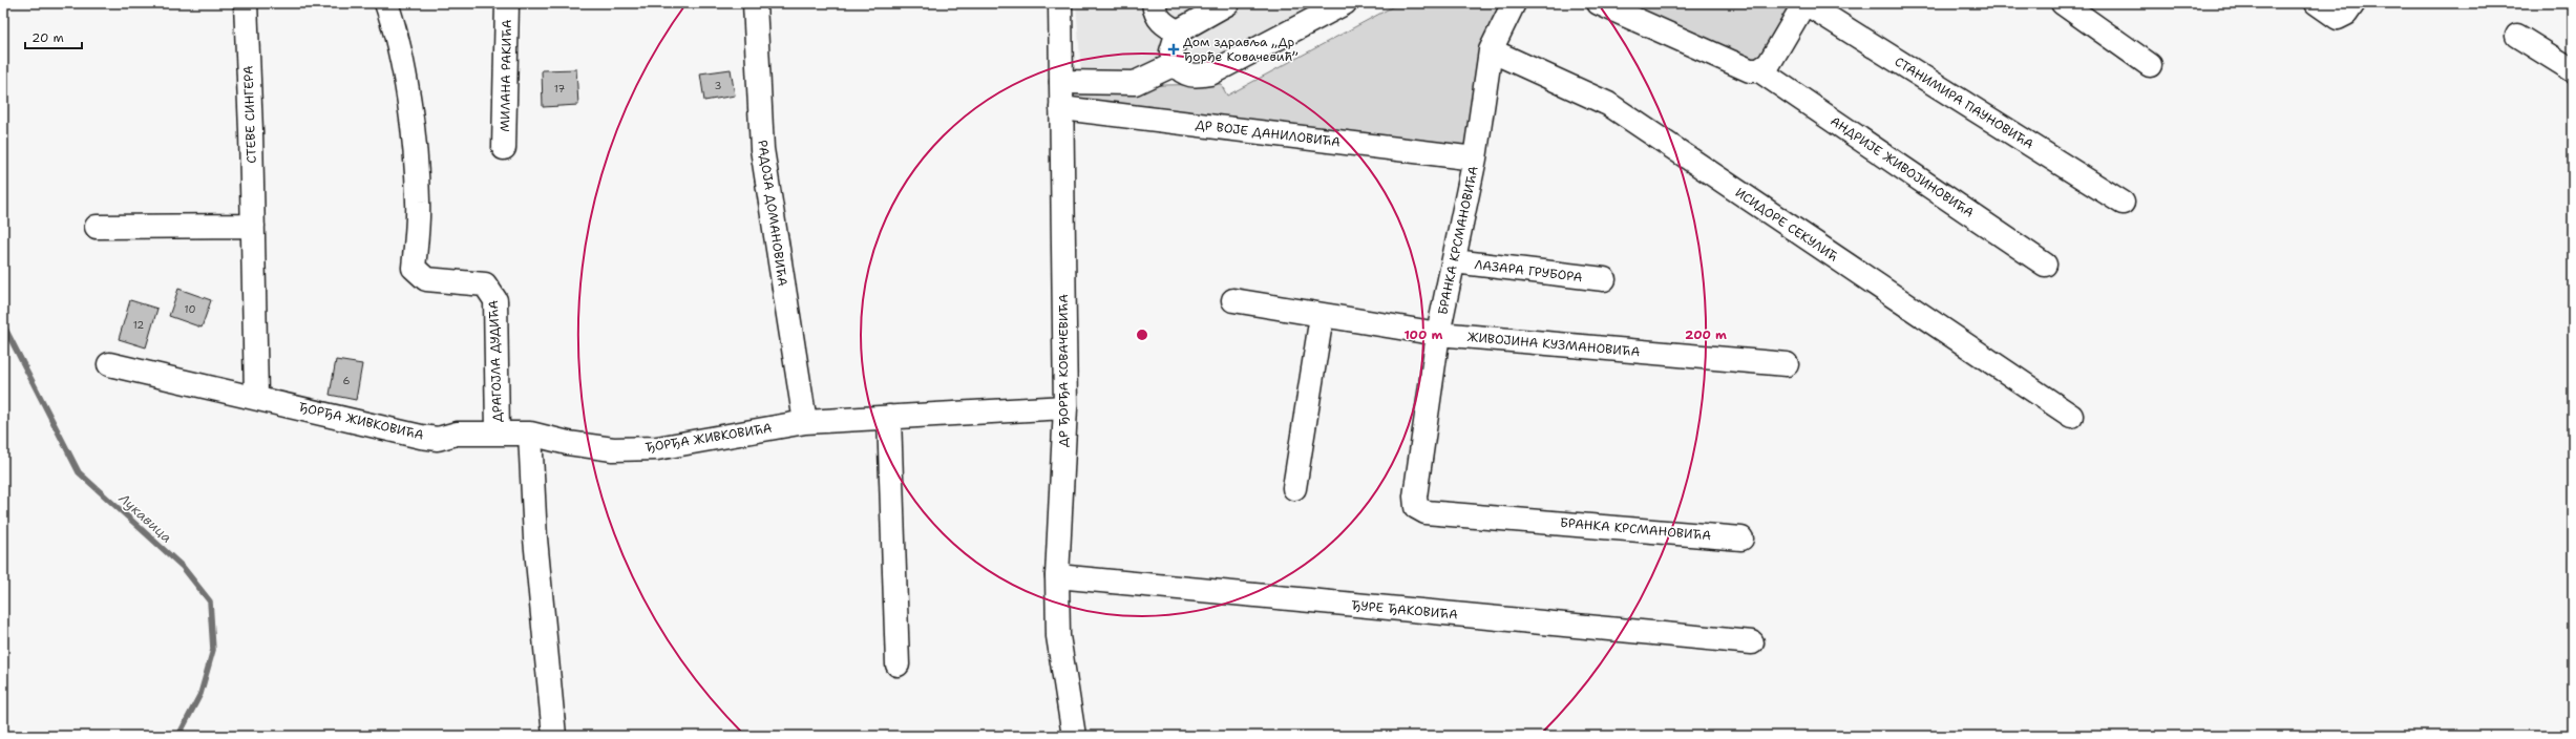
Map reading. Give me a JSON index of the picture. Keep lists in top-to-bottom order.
{
  "streets": {
    "street": [
      "МИЛАНА РАКИЋА",
      "СТАНИМИРА ПАУНОВИЋА",
      "СТЕВЕ СИНГЕРА",
      "ДР ВОЈЕ ДАНИЛОВИЋА",
      "АНДРИЈЕ ЖИВОЈИНОВИЋА",
      "РАДОЈА ДОМАНОВИЋА",
      "ИСИДОРЕ СЕКУЛИЋ",
      "БРАНКА КРСМАНОВИЋА",
      "ЛАЗАРА ГРУБОРА",
      "ЖИВОЈИНА КУЗМАНОВИЋА",
      "ДРАГОЈЛА ДУДИЋА",
      "ДР ЂОРЂА КОВАЧЕВИЋА",
      "ЂОРЂА ЖИВКОВИЋА",
      "ЂУРЕ ЂАКОВИЋА"
    ]
  },
  "crossings": [
    ["СТЕВЕ СИНГЕРА", "ЂОРЂА ЖИВКОВИЋА"],
    ["ДР ВОЈЕ ДАНИЛОВИЋА", "БРАНКА КРСМАНОВИЋА"],
    ["ДР ВОЈЕ ДАНИЛОВИЋА", "ДР ЂОРЂА КОВАЧЕВИЋА"],
    ["РАДОЈА ДОМАНОВИЋА", "ЂОРЂА ЖИВКОВИЋА"],
    ["ИСИДОРЕ СЕКУЛИЋ", "БРАНКА КРСМАНОВИЋА"],
    ["БРАНКА КРСМАНОВИЋА", "ЛАЗАРА ГРУБОРА"],
    ["БРАНКА КРСМАНОВИЋА", "ЖИВОЈИНА КУЗМАНОВИЋА"],
    ["ДРАГОЈЛА ДУДИЋА", "ЂОРЂА ЖИВКОВИЋА"],
    ["ДР ЂОРЂА КОВАЧЕВИЋА", "ЂОРЂА ЖИВКОВИЋА"],
    ["ДР ЂОРЂА КОВАЧЕВИЋА", "ЂУРЕ ЂАКОВИЋА"]
  ],
  "water": ["Лукавица"],
  "places": {
    "health": ["Дом здравља „Др Ђорђе Ковачевић”"]
  },
  "house_numbers": [
    "3",
    "17",
    "10",
    "12",
    "6"
  ],
  "scale_bar": "20 m",
  "rings": ["100 m", "200 m"]
}
